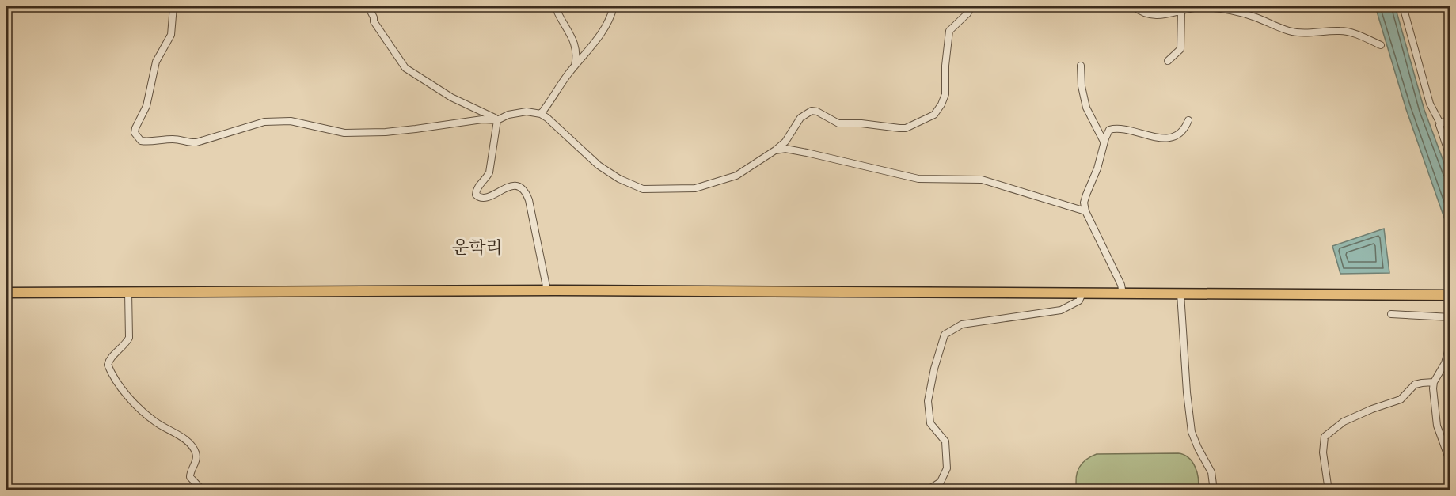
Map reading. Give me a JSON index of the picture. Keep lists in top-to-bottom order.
{
  "districts": ["운학리"]
}
